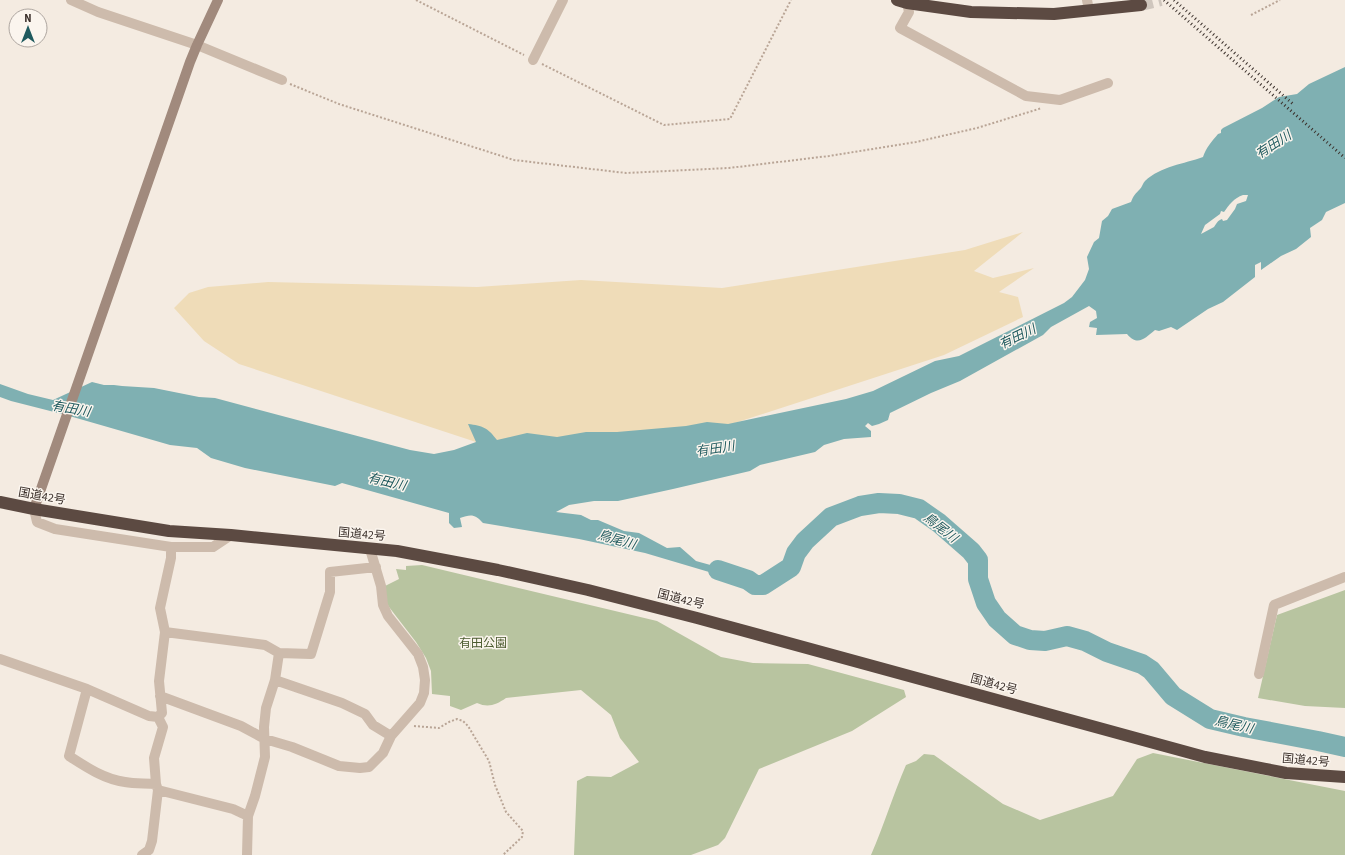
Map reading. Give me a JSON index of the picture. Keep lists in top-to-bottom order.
{
  "streets": {
    "highway": ["国道42号"]
  },
  "water": ["有田川", "鳥尾川"],
  "parks": ["有田公園"],
  "north": "top"
}
